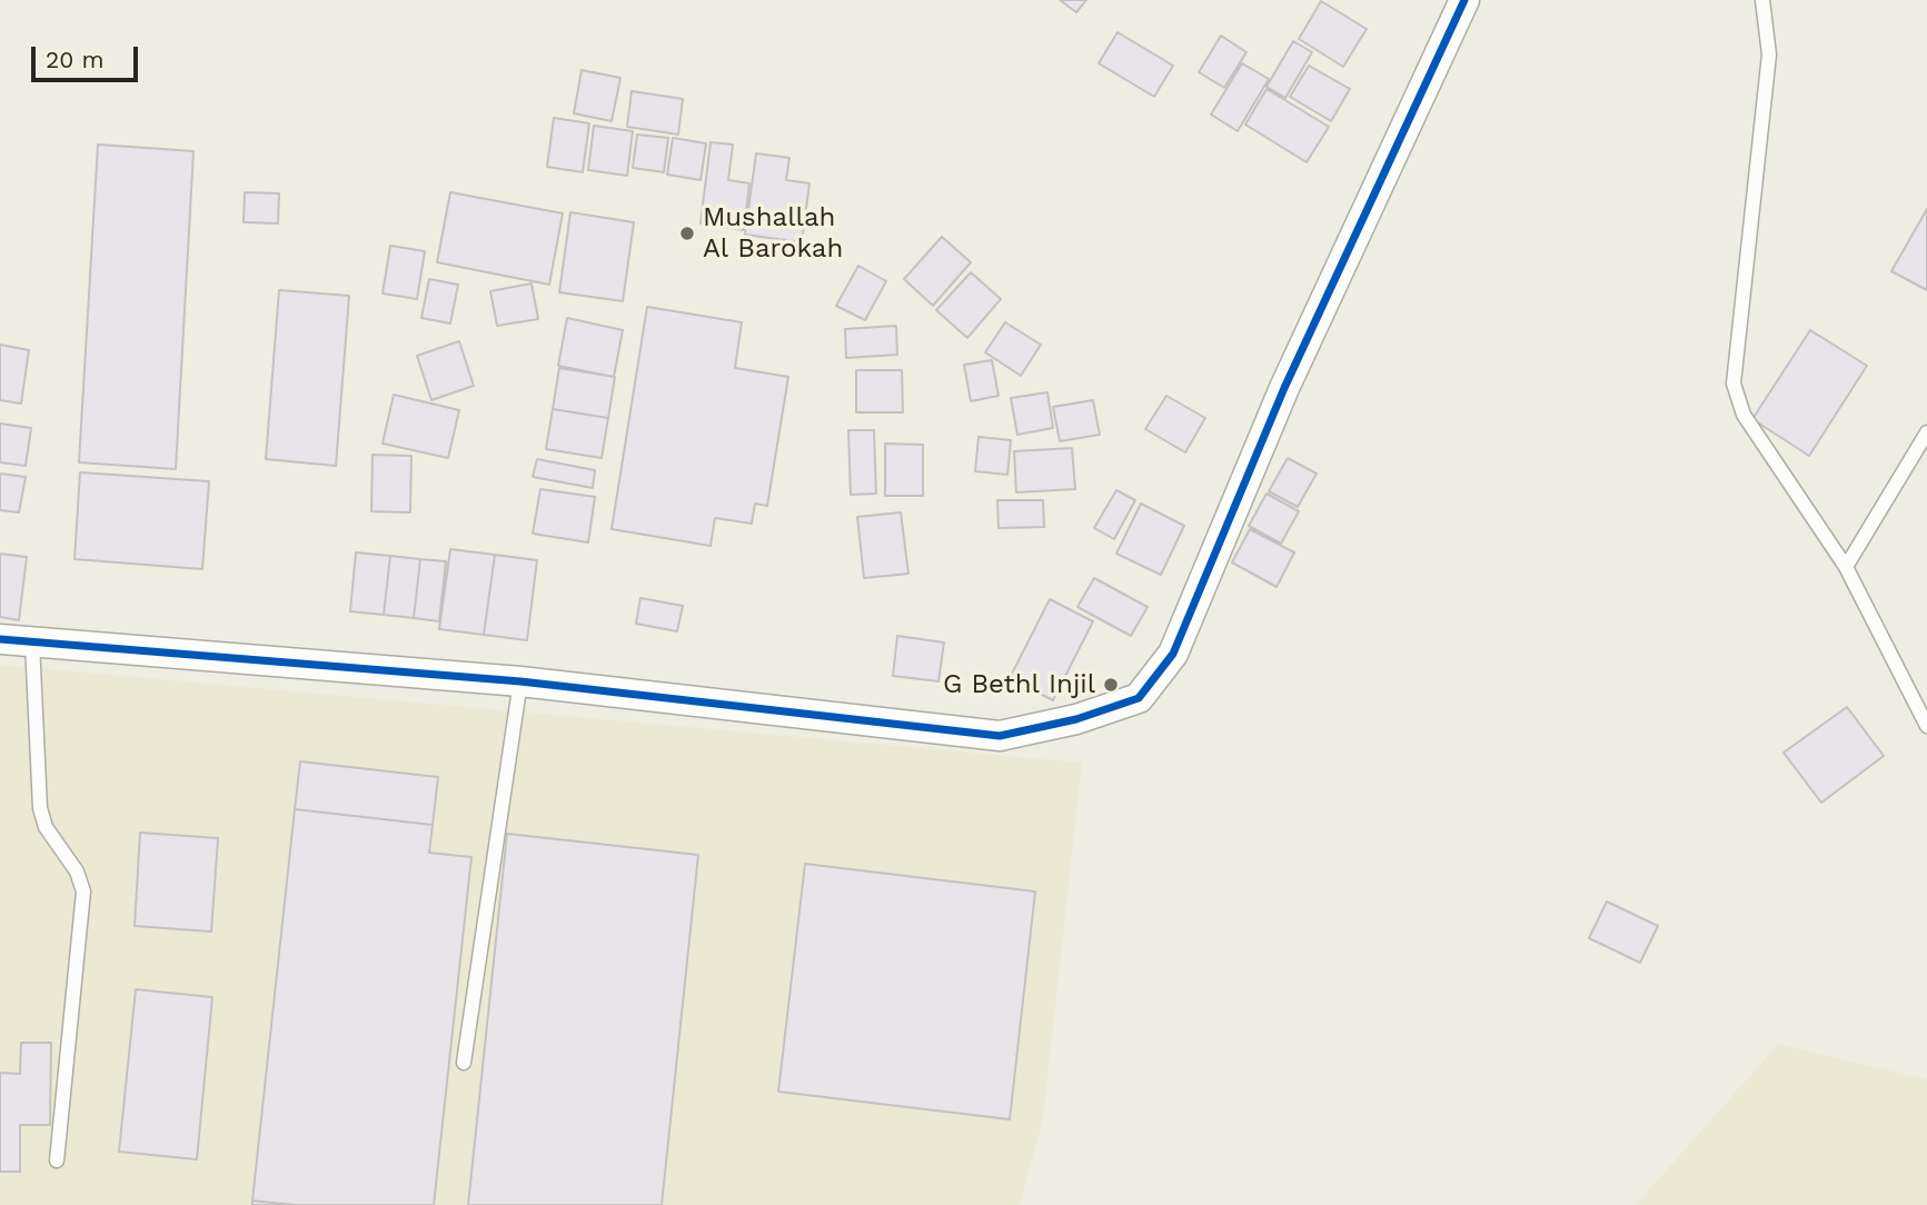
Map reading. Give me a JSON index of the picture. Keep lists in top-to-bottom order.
{
  "places": ["Mushallah Al Barokah", "G Bethl Injil"],
  "scale_bar": "20 m"
}
